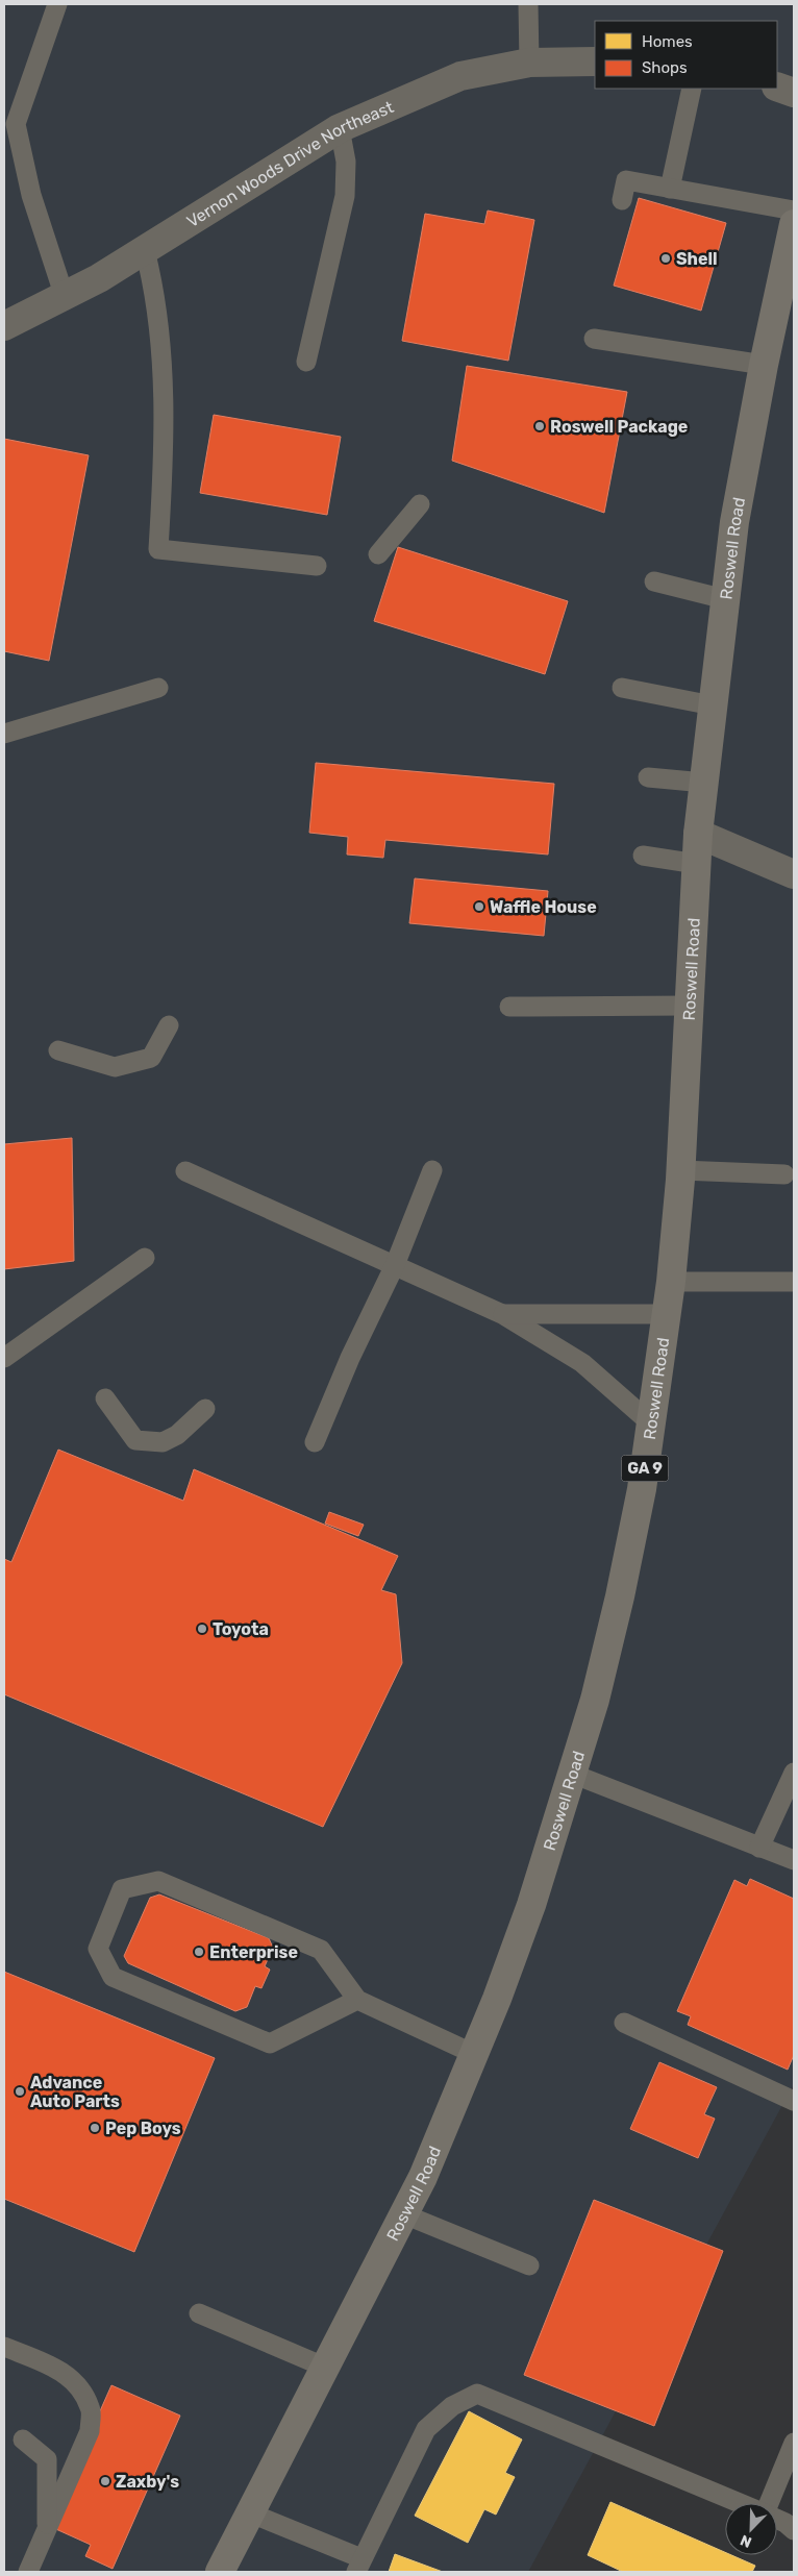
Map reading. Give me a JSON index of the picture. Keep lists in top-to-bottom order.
{
  "streets": {
    "main road": ["Roswell Road", "GA 9"],
    "street": ["Vernon Woods Drive Northeast"]
  },
  "places": [
    "Shell",
    "Roswell Package",
    "Waffle House",
    "Toyota",
    "Enterprise",
    "Advance Auto Parts",
    "Pep Boys",
    "Zaxby's"
  ],
  "legend": ["Homes", "Shops"],
  "north": "bottom left"
}
